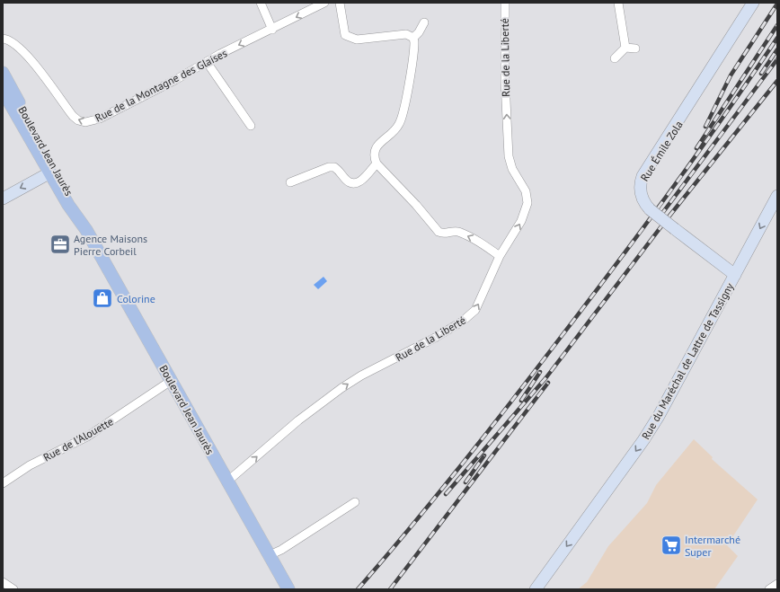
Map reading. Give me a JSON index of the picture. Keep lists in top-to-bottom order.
{
  "streets": {
    "main road": ["Boulevard Jean Jaurès", "Rue Émile Zola", "Rue du Maréchal de Lattre de Tassigny"],
    "street": ["Rue de la Liberté", "Rue de la Montagne des Glaises", "Rue de l'Alouette"]
  },
  "crossings": [
    ["Rue de la Liberté", "Boulevard Jean Jaurès"],
    ["Boulevard Jean Jaurès", "Rue de l'Alouette"],
    ["Rue Émile Zola", "Rue du Maréchal de Lattre de Tassigny"]
  ],
  "one_way": ["Rue de la Liberté", "Rue de la Montagne des Glaises", "Rue du Maréchal de Lattre de Tassigny"],
  "places": {
    "office": ["Agence Maisons Pierre Corbeil"],
    "shop": ["Colorine"],
    "supermarket": ["Intermarché Super"]
  }
}
